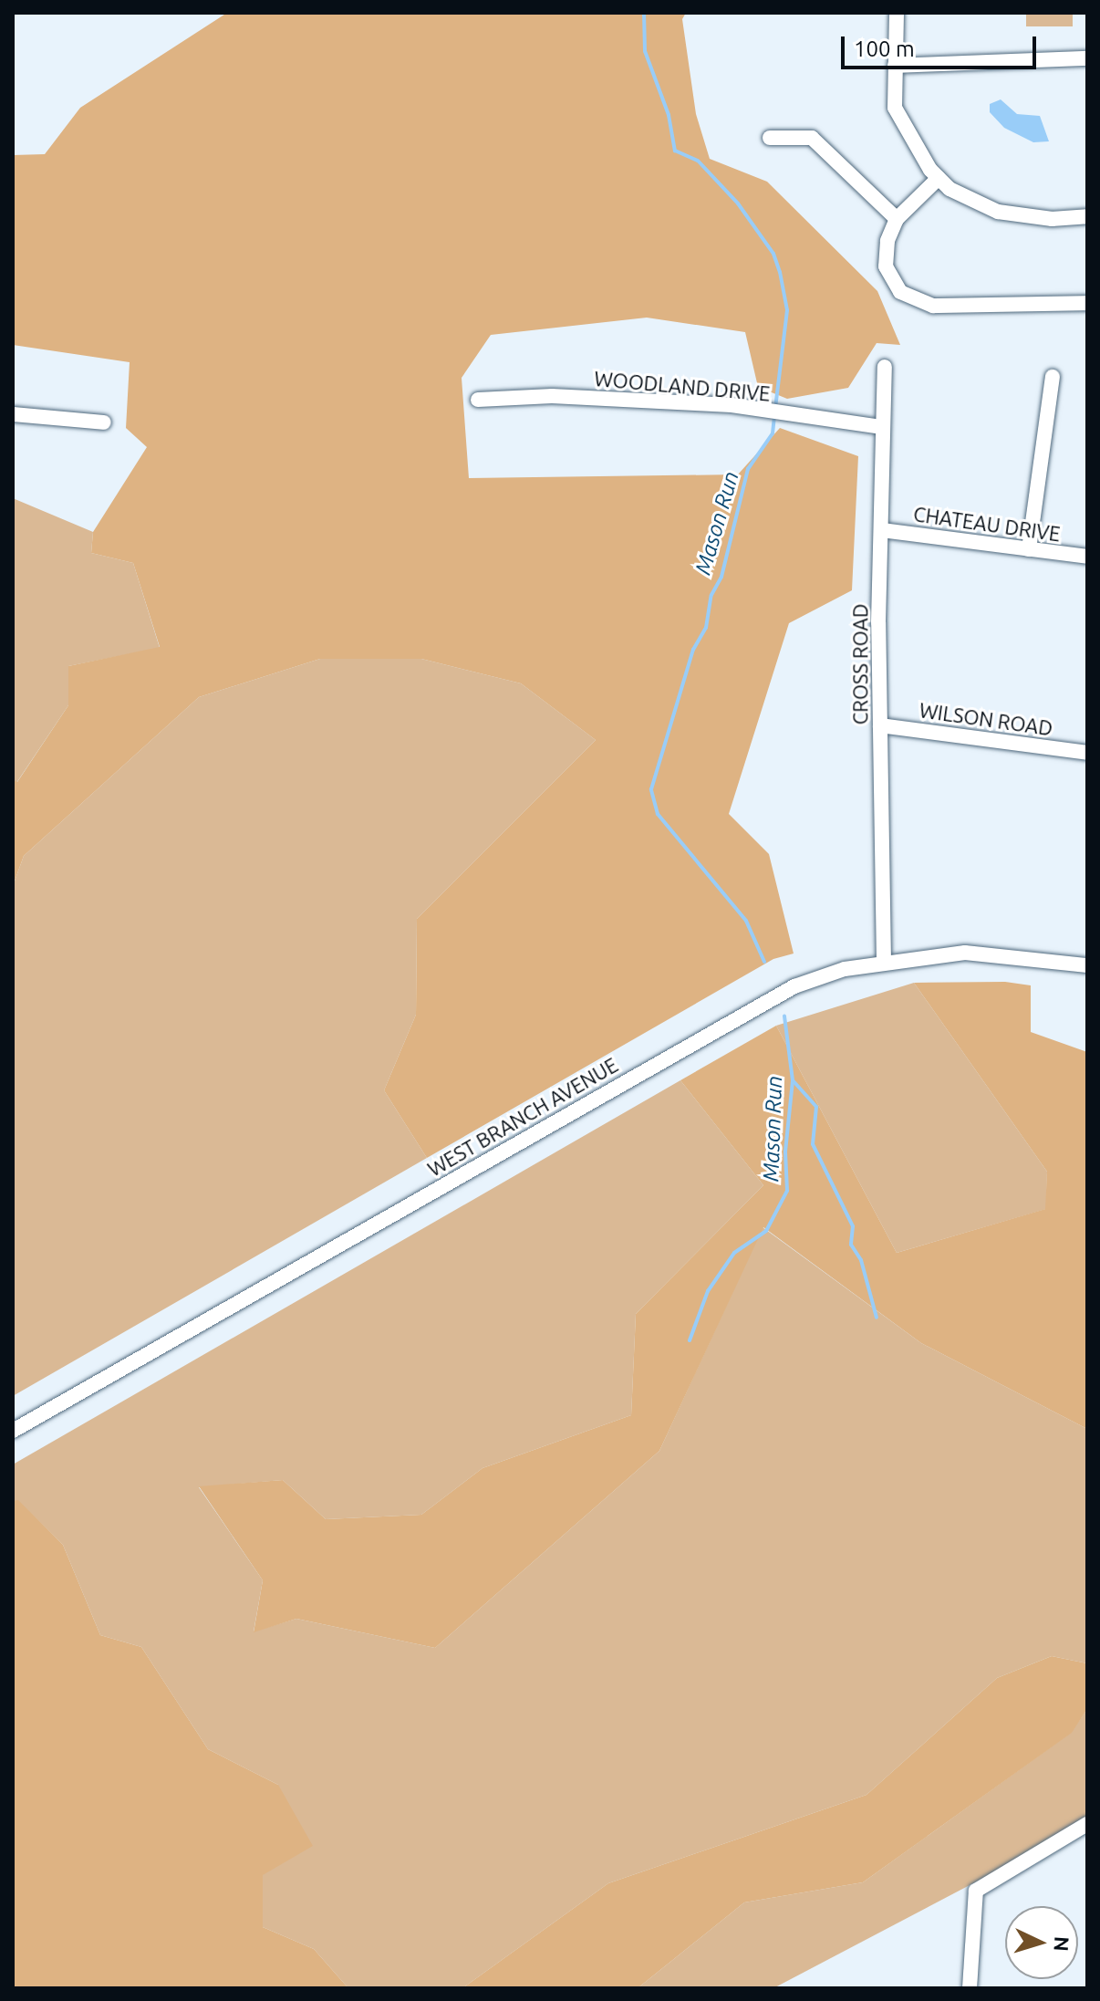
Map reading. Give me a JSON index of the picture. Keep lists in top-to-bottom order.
{
  "streets": {
    "street": [
      "WOODLAND DRIVE",
      "CHATEAU DRIVE",
      "CROSS ROAD",
      "WILSON ROAD",
      "WEST BRANCH AVENUE"
    ]
  },
  "crossings": [
    ["WOODLAND DRIVE", "CROSS ROAD"],
    ["CHATEAU DRIVE", "CROSS ROAD"],
    ["CROSS ROAD", "WILSON ROAD"],
    ["CROSS ROAD", "WEST BRANCH AVENUE"]
  ],
  "water": ["Mason Run"],
  "scale_bar": "100 m",
  "north": "right"
}
